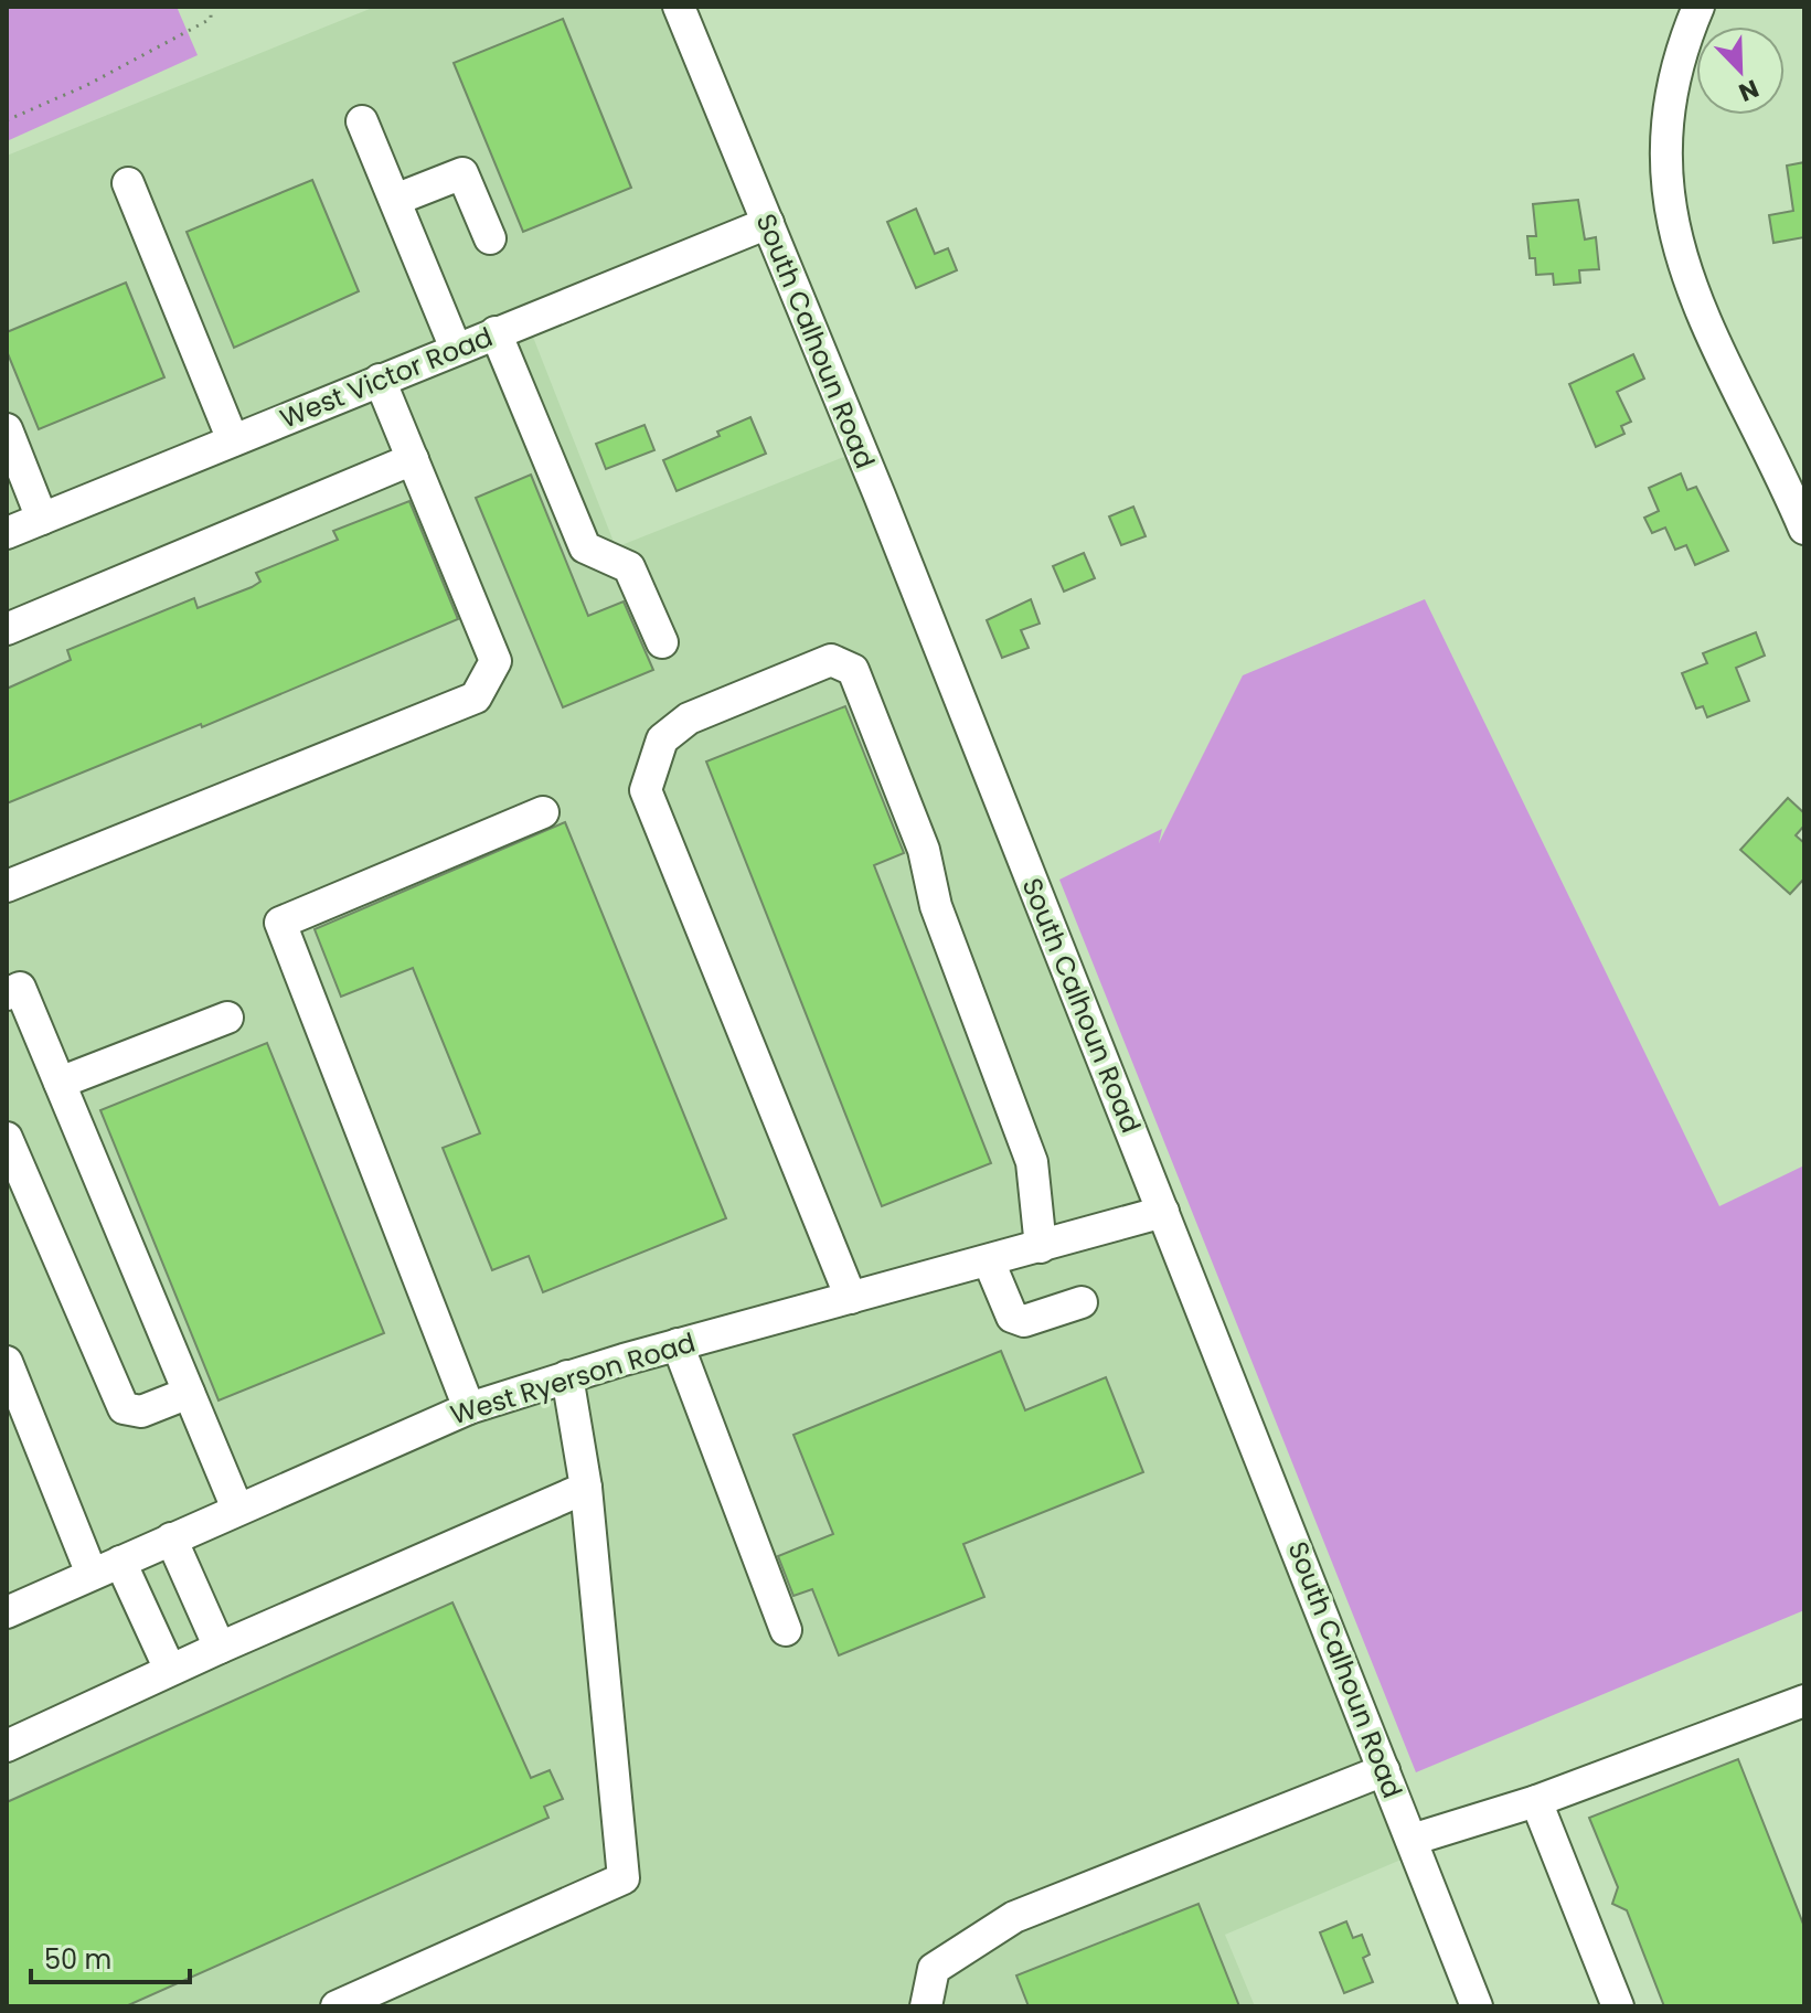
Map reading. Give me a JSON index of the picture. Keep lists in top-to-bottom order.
{
  "streets": {
    "street": ["South Calhoun Road", "West Victor Road", "West Ryerson Road"]
  },
  "crossings": [
    ["South Calhoun Road", "West Victor Road"],
    ["South Calhoun Road", "West Ryerson Road"]
  ],
  "scale_bar": "50 m",
  "north": "bottom right"
}
